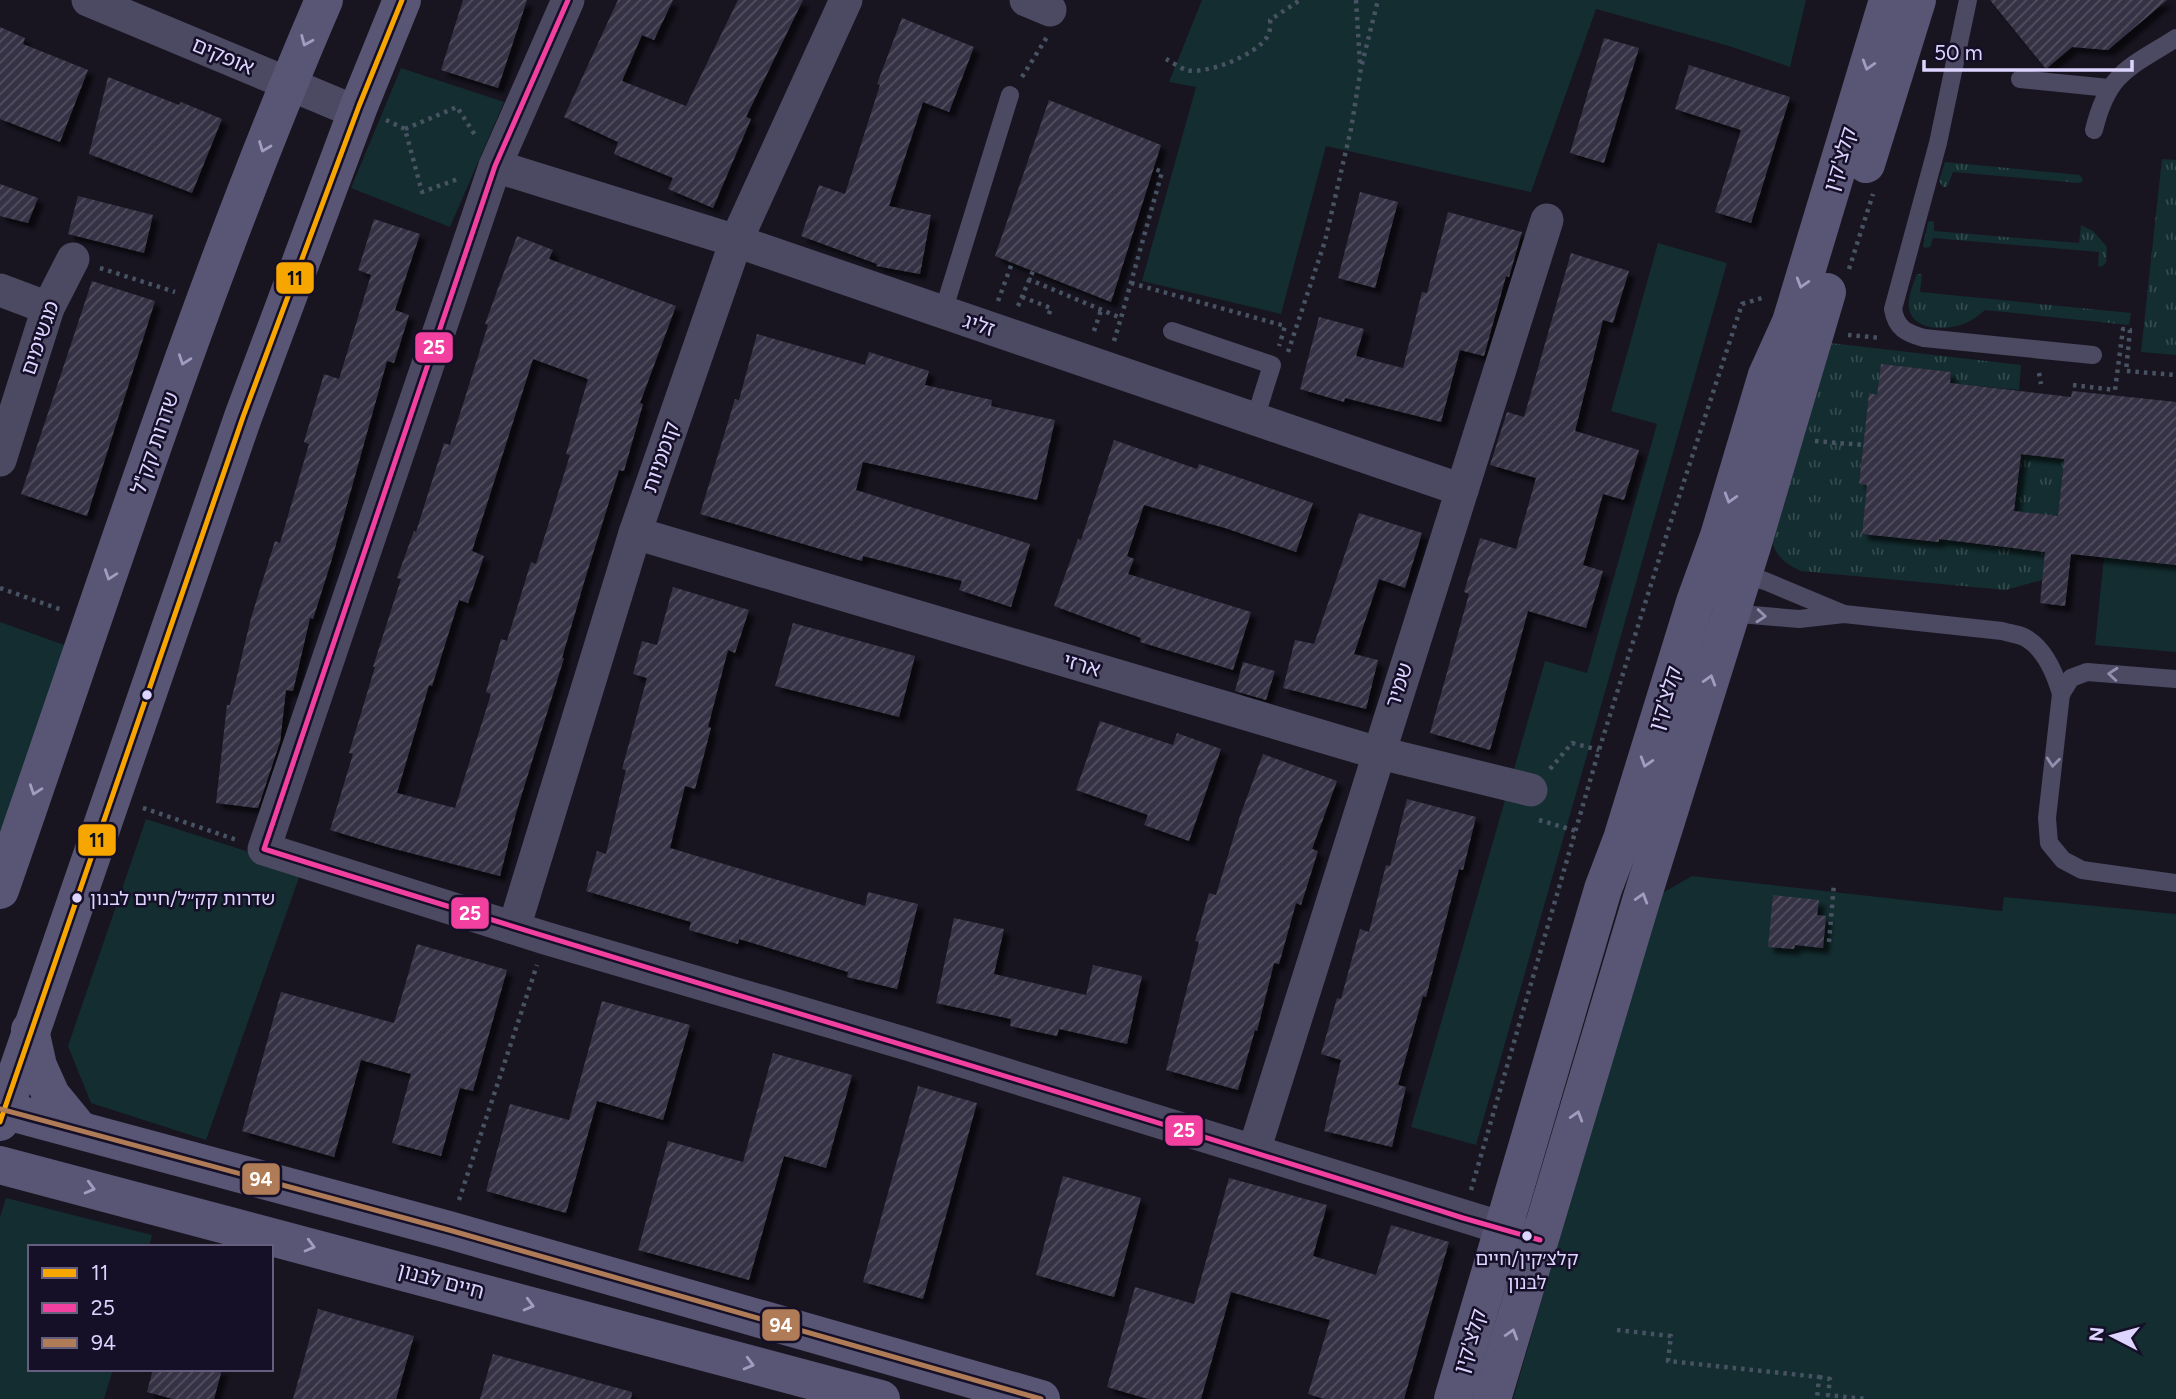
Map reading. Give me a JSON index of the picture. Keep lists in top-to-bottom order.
{
  "streets": {
    "main road": ["קלצ'קין", "שדרות קק\"ל", "חיים לבנון"],
    "street": [
      "אופקים",
      "זליג",
      "מגשימים",
      "קוממיות",
      "ארזי",
      "שמיר"
    ]
  },
  "crossings": [
    ["אופקים", "שדרות קק\"ל"],
    ["זליג", "קוממיות"],
    ["זליג", "שמיר"],
    ["קוממיות", "ארזי"],
    ["ארזי", "שמיר"]
  ],
  "places": ["שדרות קק״ל/חיים לבנון", "קלצ׳קין/חיים לבנון"],
  "lines": ["transit line 11", "transit line 25", "transit line 94"],
  "legend": ["11", "25", "94"],
  "scale_bar": "50 m",
  "north": "left"
}
